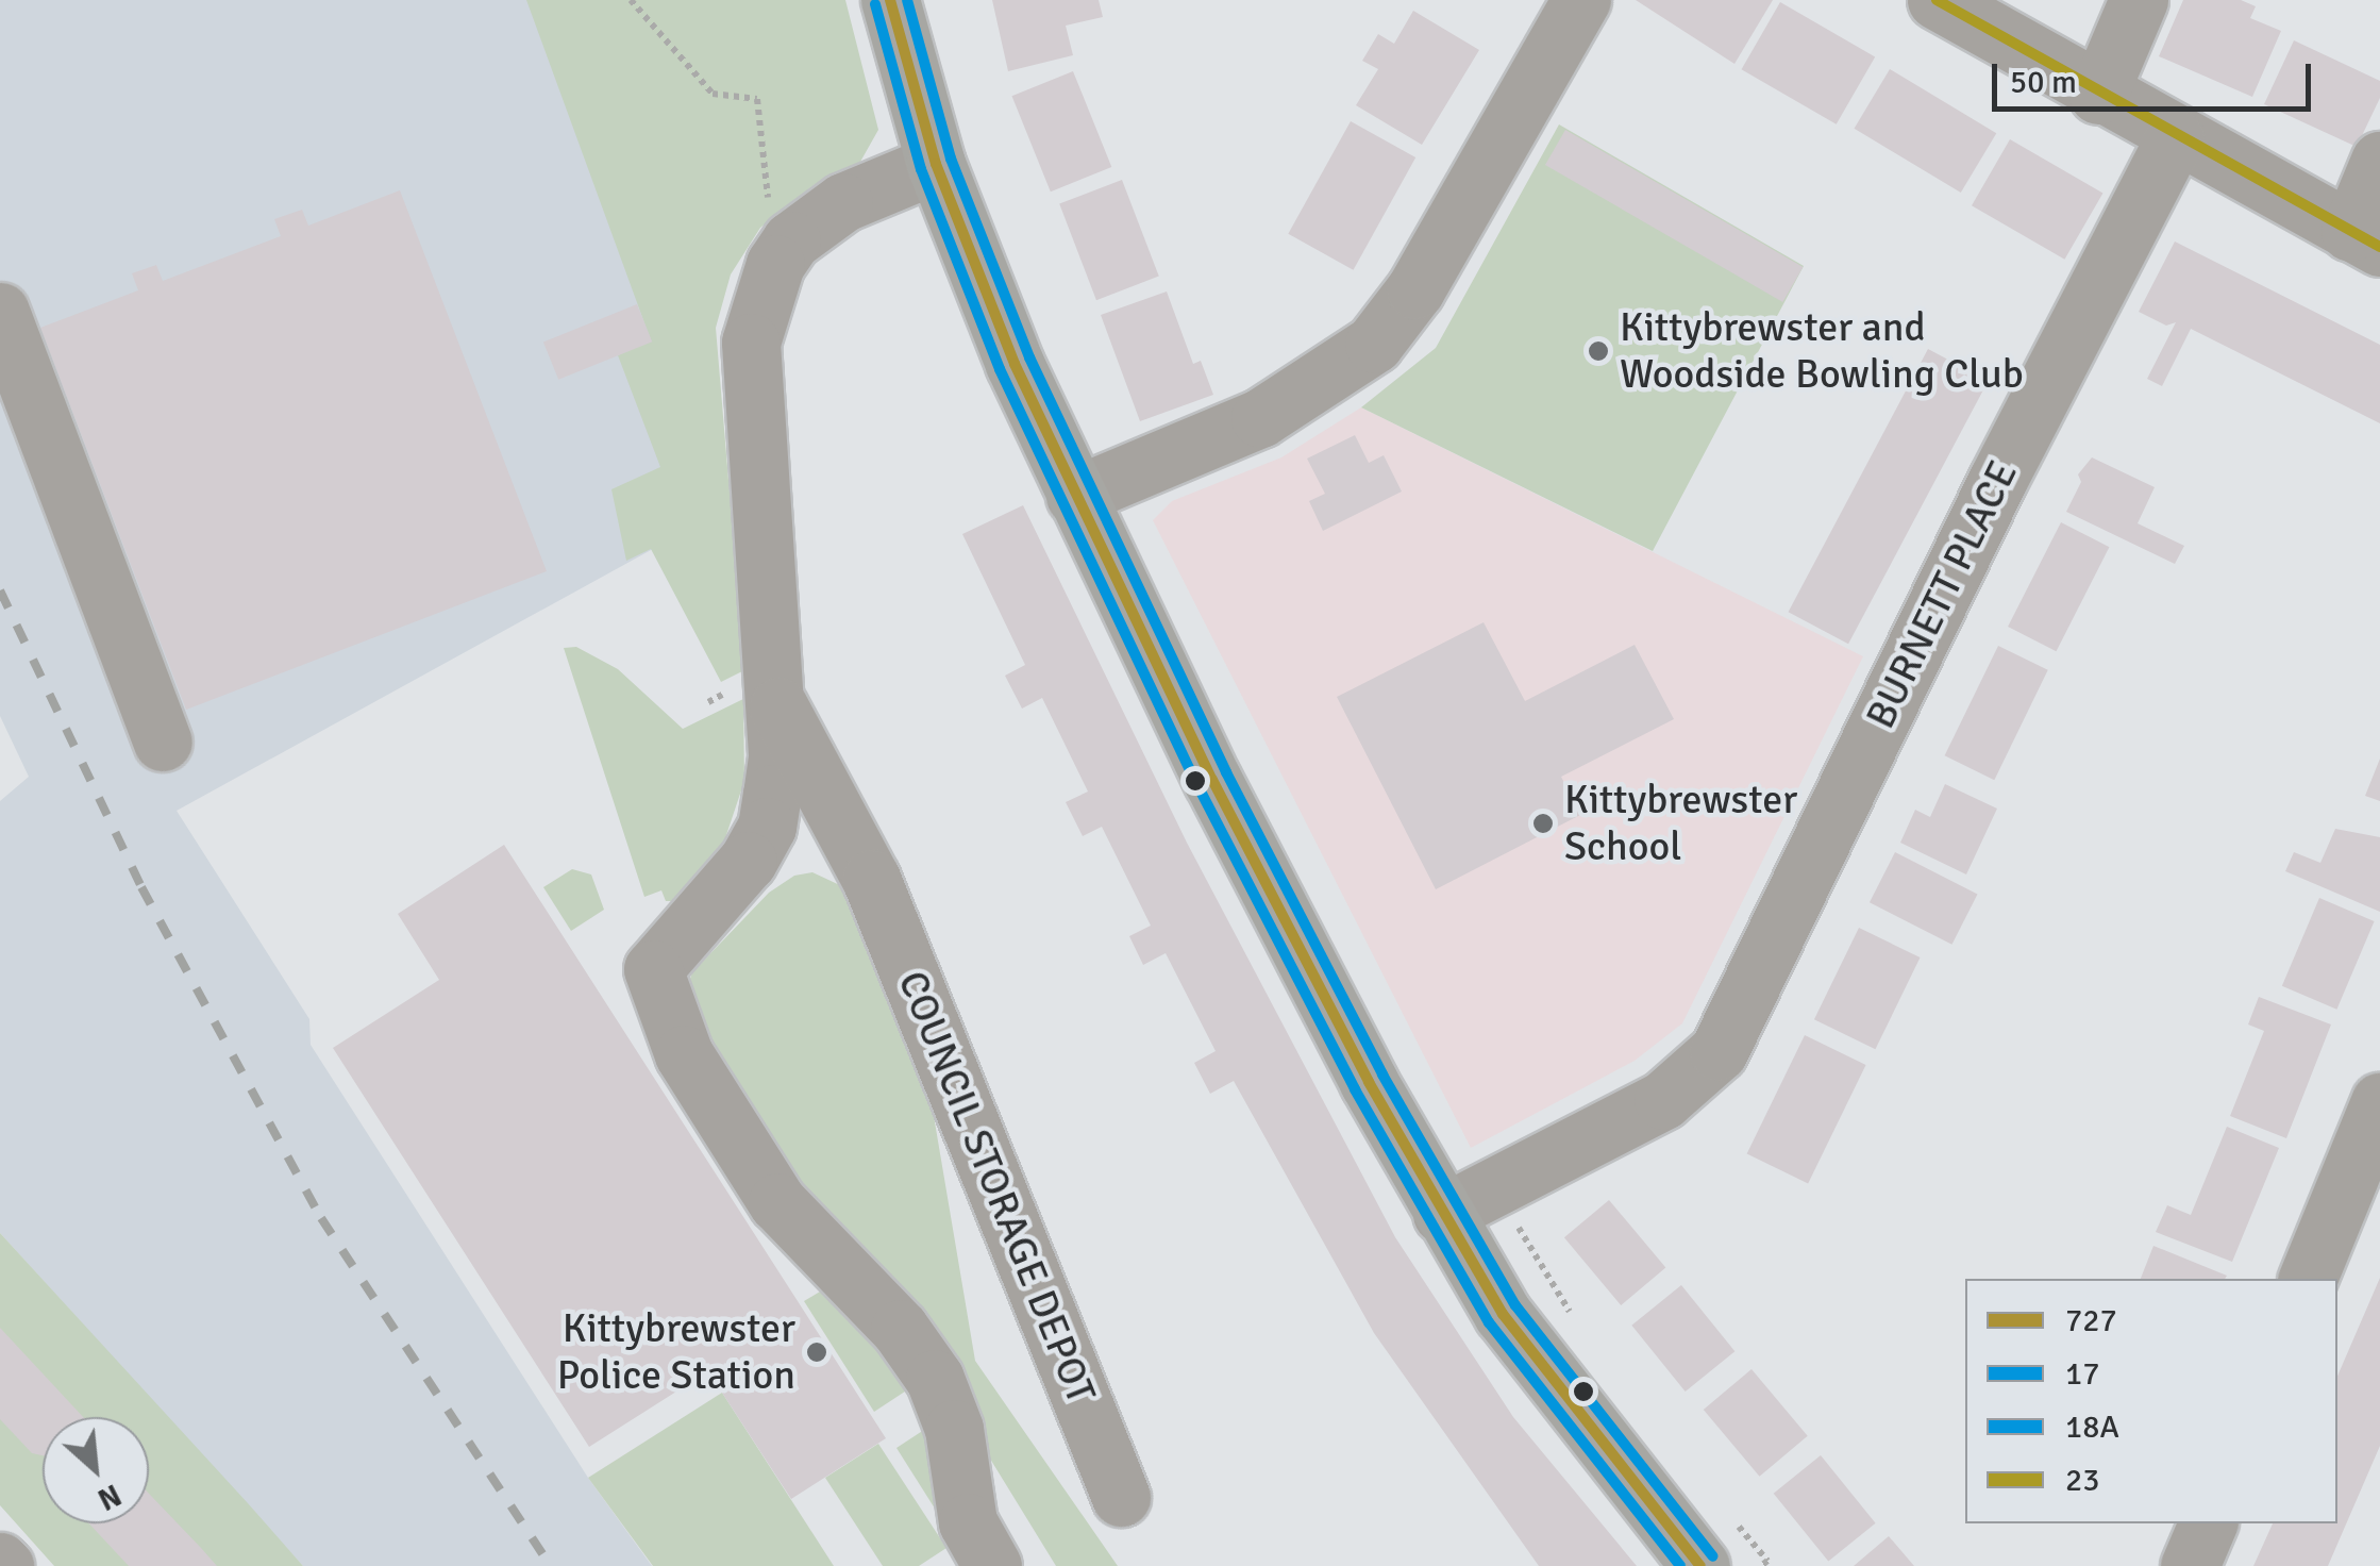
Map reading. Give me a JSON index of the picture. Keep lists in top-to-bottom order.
{
  "streets": {
    "street": ["BURNETT PLACE", "COUNCIL STORAGE DEPOT"]
  },
  "places": ["Kittybrewster and Woodside Bowling Club", "Kittybrewster School", "Kittybrewster Police Station"],
  "lines": [
    "transit line 727",
    "transit line 18A",
    "transit line 23",
    "transit line 17"
  ],
  "legend": [
    "727",
    "17",
    "18A",
    "23"
  ],
  "scale_bar": "50 m",
  "north": "bottom right"
}
